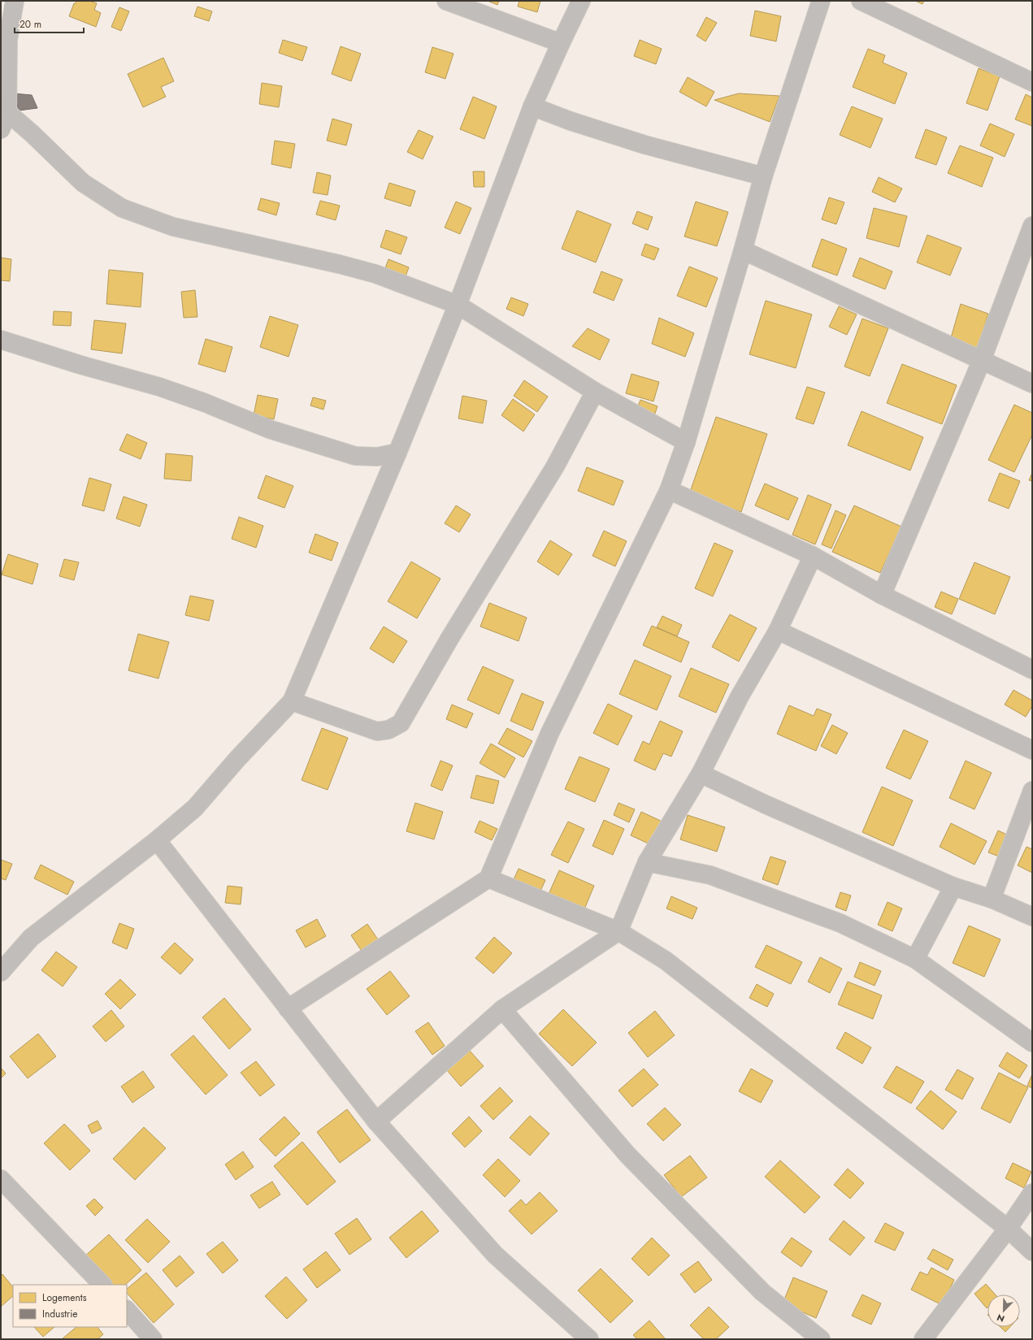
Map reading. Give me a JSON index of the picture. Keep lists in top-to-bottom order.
{
  "legend": ["Logements", "Industrie"],
  "scale_bar": "20 m",
  "north": "bottom left"
}
